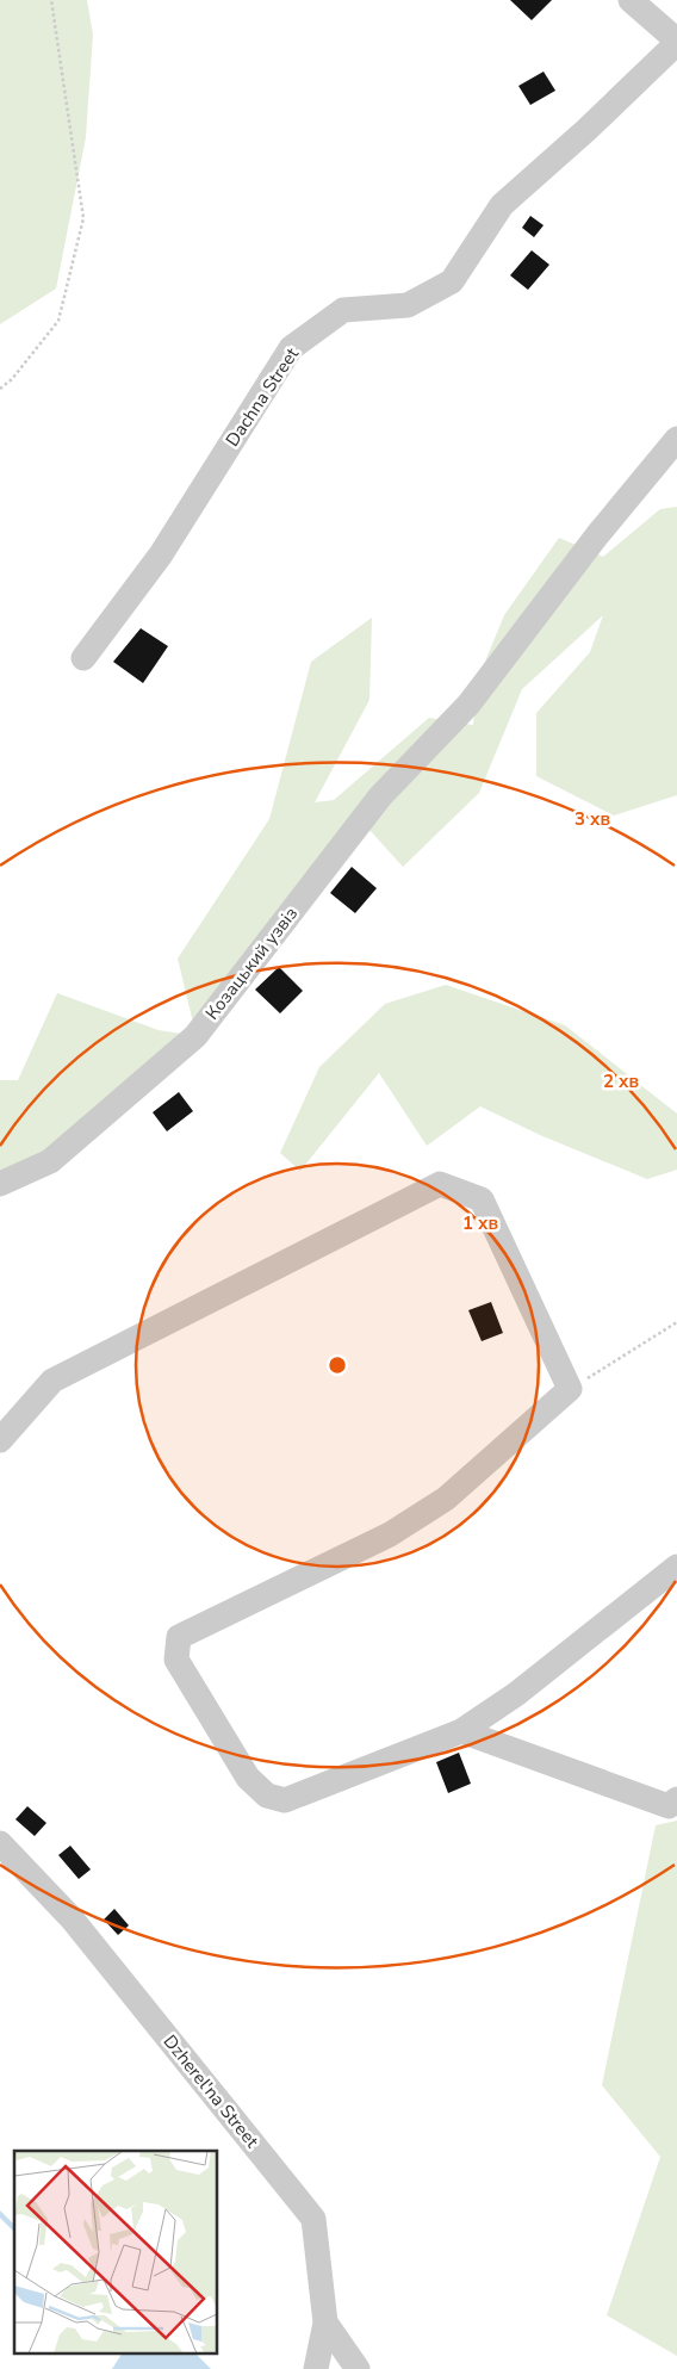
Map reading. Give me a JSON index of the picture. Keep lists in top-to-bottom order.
{
  "streets": {
    "street": ["Dachna Street", "Козацький узвіз", "Dzherel'na Street"]
  },
  "rings": ["3 хв", "2 хв", "1 хв"]
}
